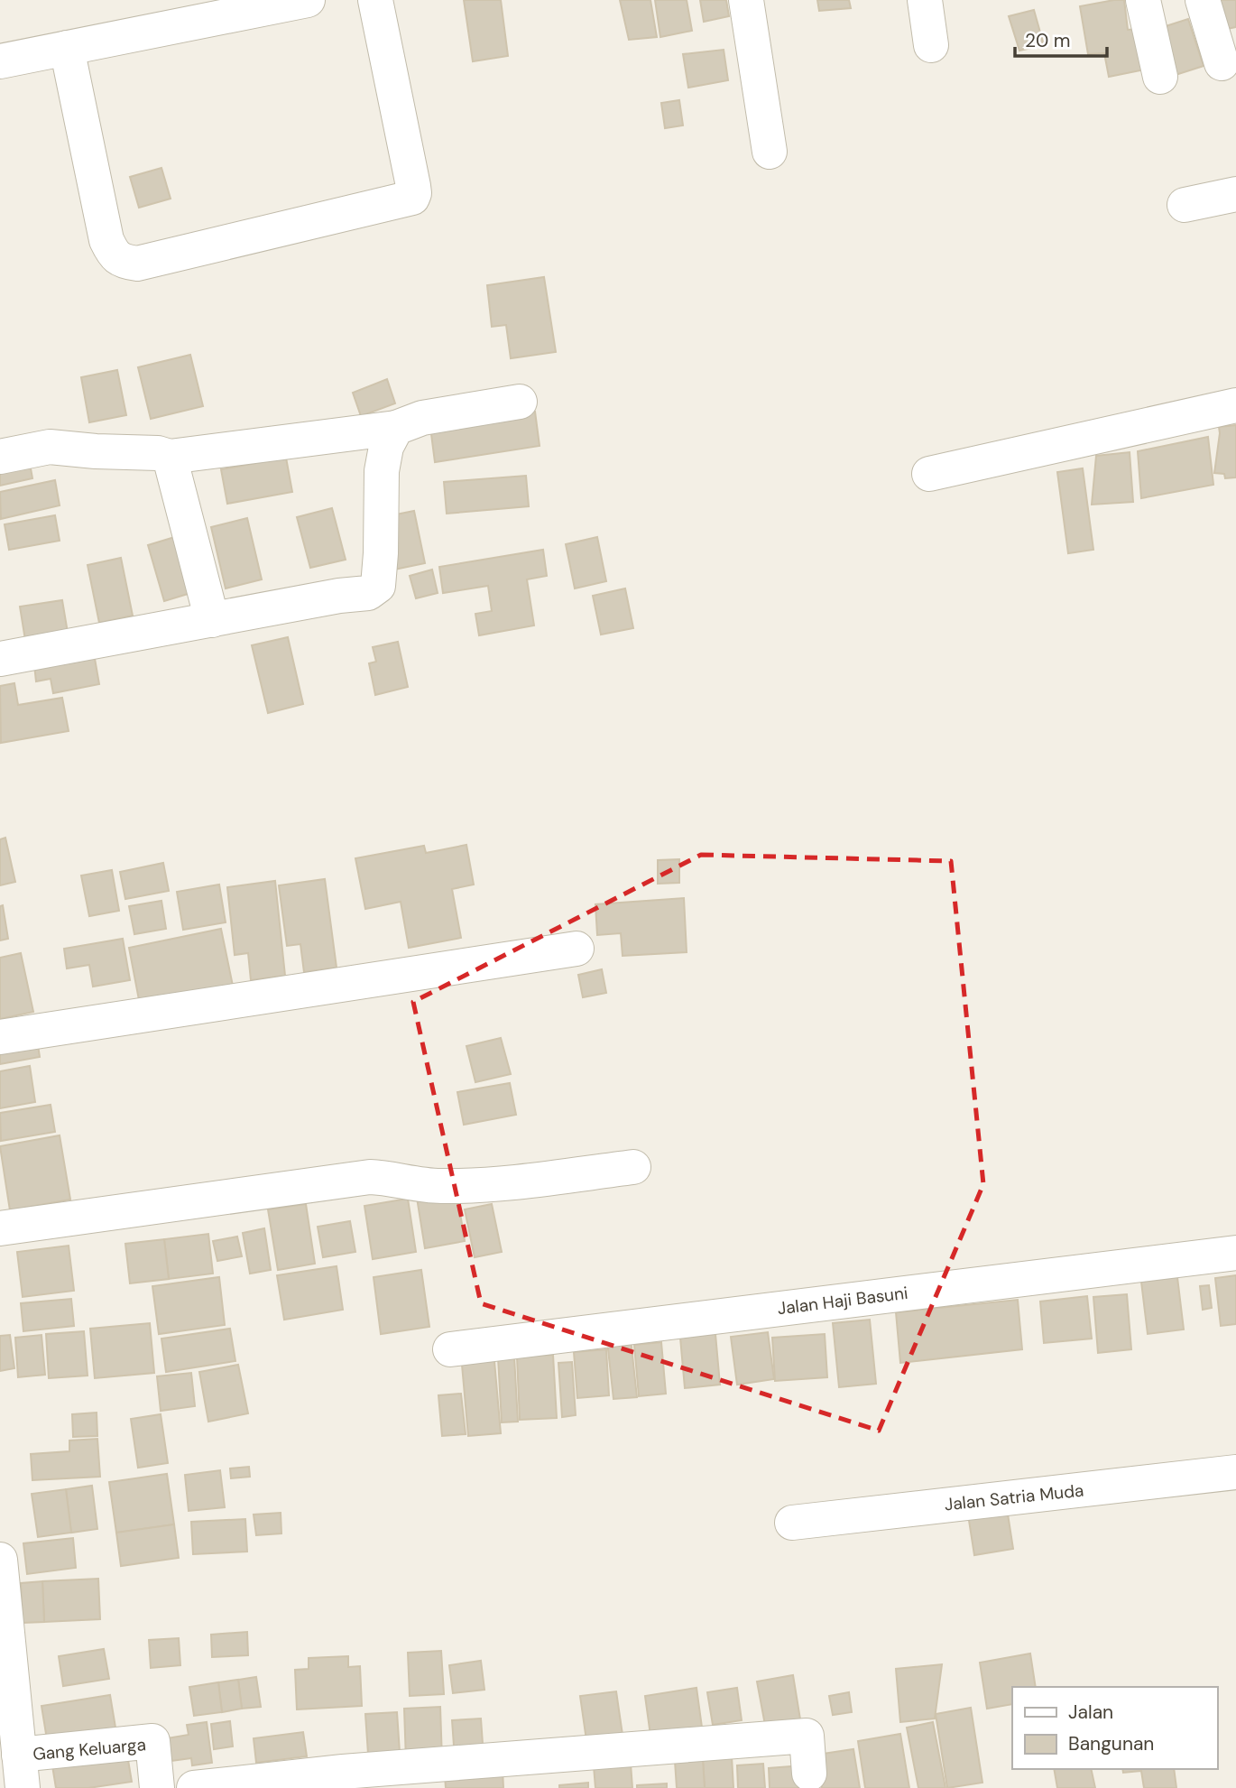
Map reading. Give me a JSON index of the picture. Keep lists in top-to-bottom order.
{
  "streets": {
    "street": ["Jalan Haji Basuni", "Jalan Satria Muda", "Gang Keluarga"]
  },
  "legend": ["Jalan", "Bangunan"],
  "scale_bar": "20 m"
}
